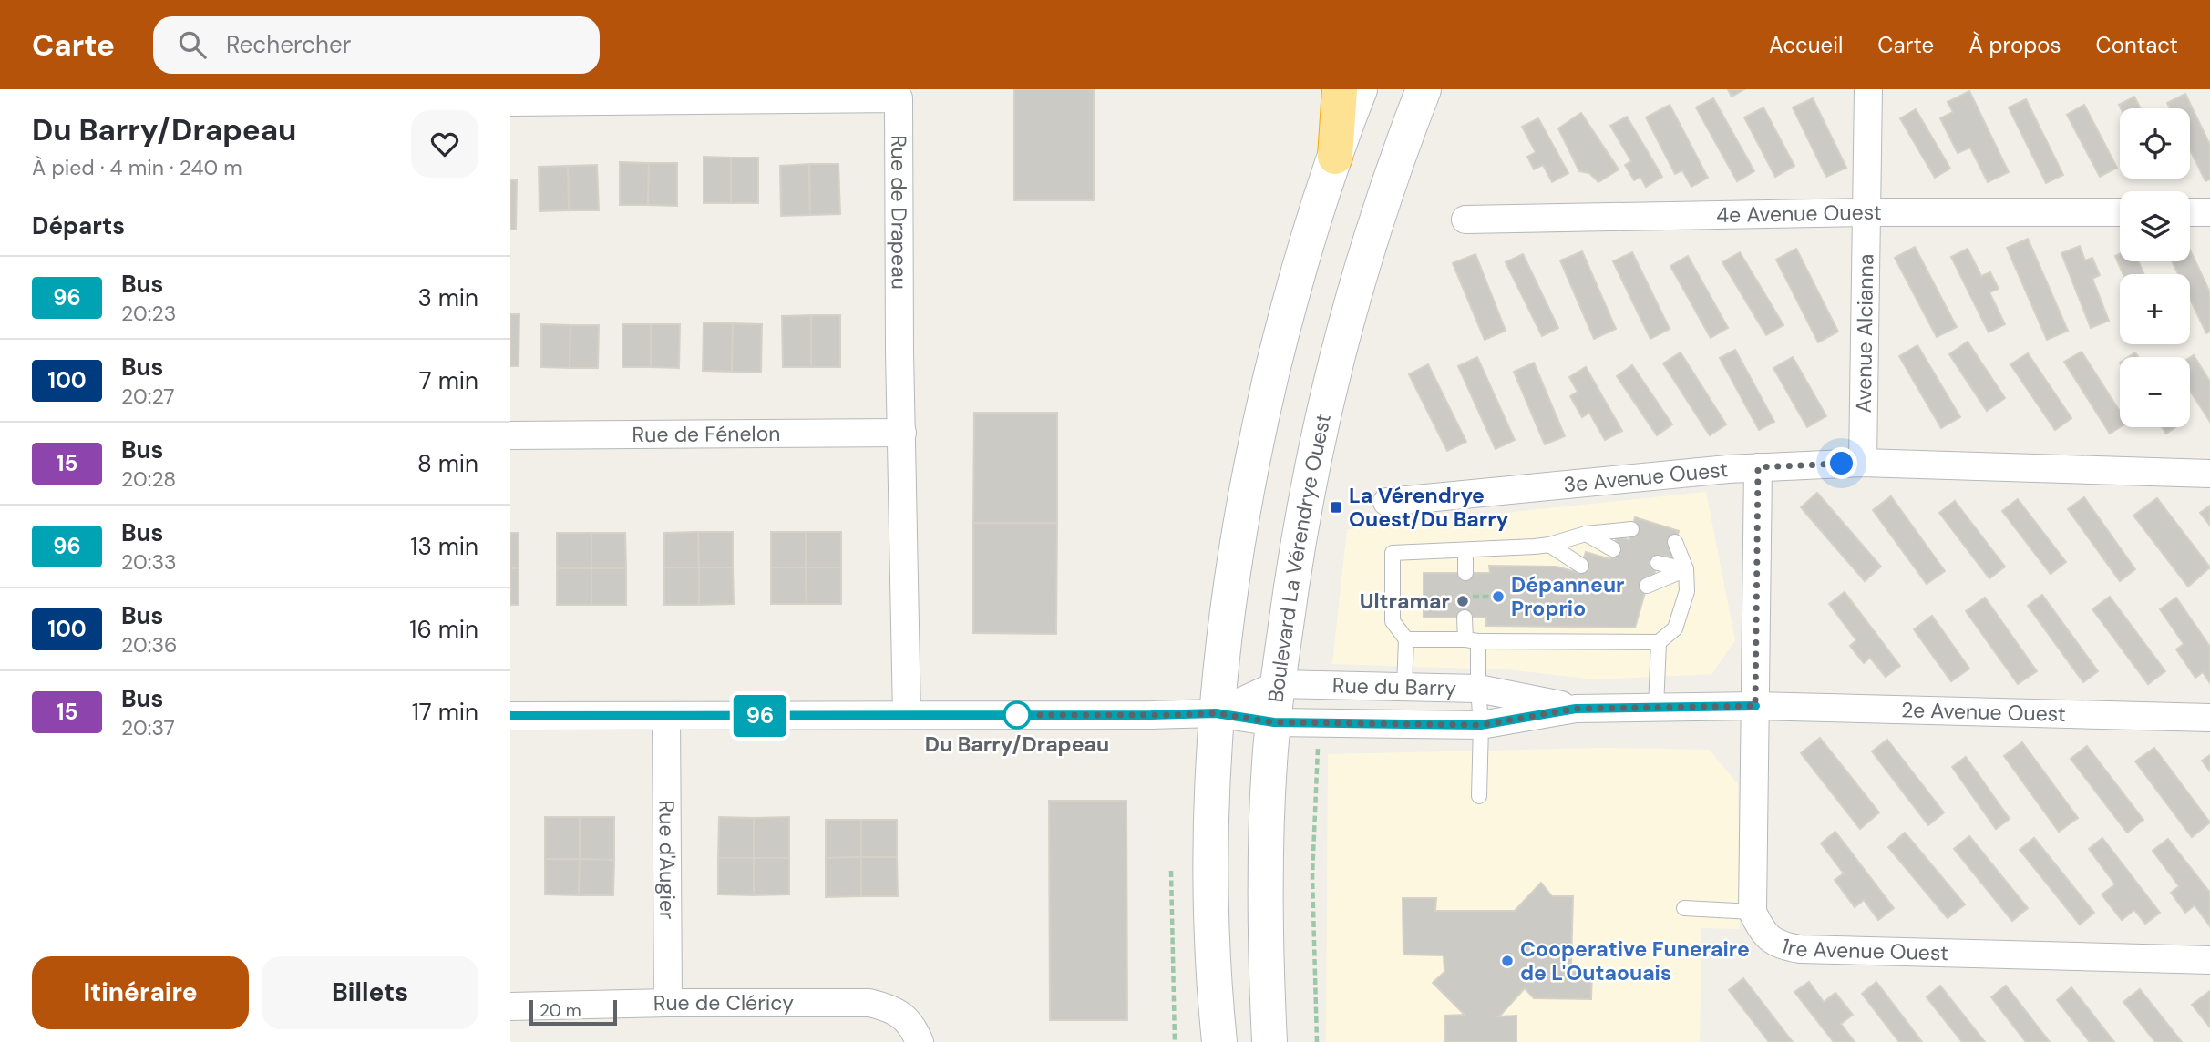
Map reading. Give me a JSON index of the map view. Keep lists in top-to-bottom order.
{
  "streets": {
    "main road": ["Boulevard La Vérendrye Ouest"],
    "street": [
      "Rue de Drapeau",
      "4e Avenue Ouest",
      "Avenue Alcianna",
      "Rue de Fénelon",
      "3e Avenue Ouest",
      "Rue du Barry",
      "2e Avenue Ouest",
      "Rue d'Augier",
      "1re Avenue Ouest",
      "Rue de Cléricy"
    ]
  },
  "crossings": [
    ["Rue de Drapeau", "Rue de Fénelon"],
    ["Rue de Drapeau", "Rue du Barry"],
    ["4e Avenue Ouest", "Avenue Alcianna"],
    ["Avenue Alcianna", "3e Avenue Ouest"],
    ["Boulevard La Vérendrye Ouest", "Rue du Barry"],
    ["Rue du Barry", "2e Avenue Ouest"],
    ["Rue du Barry", "Rue d'Augier"],
    ["Rue d'Augier", "Rue de Cléricy"]
  ],
  "places": {
    "transit": ["La Vérendrye Ouest/Du Barry"],
    "other": [
      "Dépanneur Proprio",
      "Ultramar",
      "Du Barry/Drapeau",
      "Cooperative Funeraire de L'Outaouais"
    ]
  },
  "lines": ["bus line 96"],
  "scale_bar": "20 m",
  "page": {
    "header": "Carte",
    "search": "Rechercher",
    "nav": [
      "Accueil",
      "Carte",
      "À propos",
      "Contact"
    ],
    "heading": [
      ["Du Barry/Drapeau", "À pied · 4 min · 240 m"],
      "Départs"
    ],
    "on_map": "96",
    "map_buttons": ["+", "−"],
    "list": [
      {
        "mark": "96",
        "name": "Bus",
        "note": "20:23",
        "value": "3 min"
      },
      {
        "mark": "100",
        "name": "Bus",
        "note": "20:27",
        "value": "7 min"
      },
      {
        "mark": "15",
        "name": "Bus",
        "note": "20:28",
        "value": "8 min"
      },
      {
        "mark": "96",
        "name": "Bus",
        "note": "20:33",
        "value": "13 min"
      },
      {
        "mark": "100",
        "name": "Bus",
        "note": "20:36",
        "value": "16 min"
      },
      {
        "mark": "15",
        "name": "Bus",
        "note": "20:37",
        "value": "17 min"
      }
    ],
    "buttons": ["Itinéraire", "Billets"],
    "scale": "20 m"
  }
}
